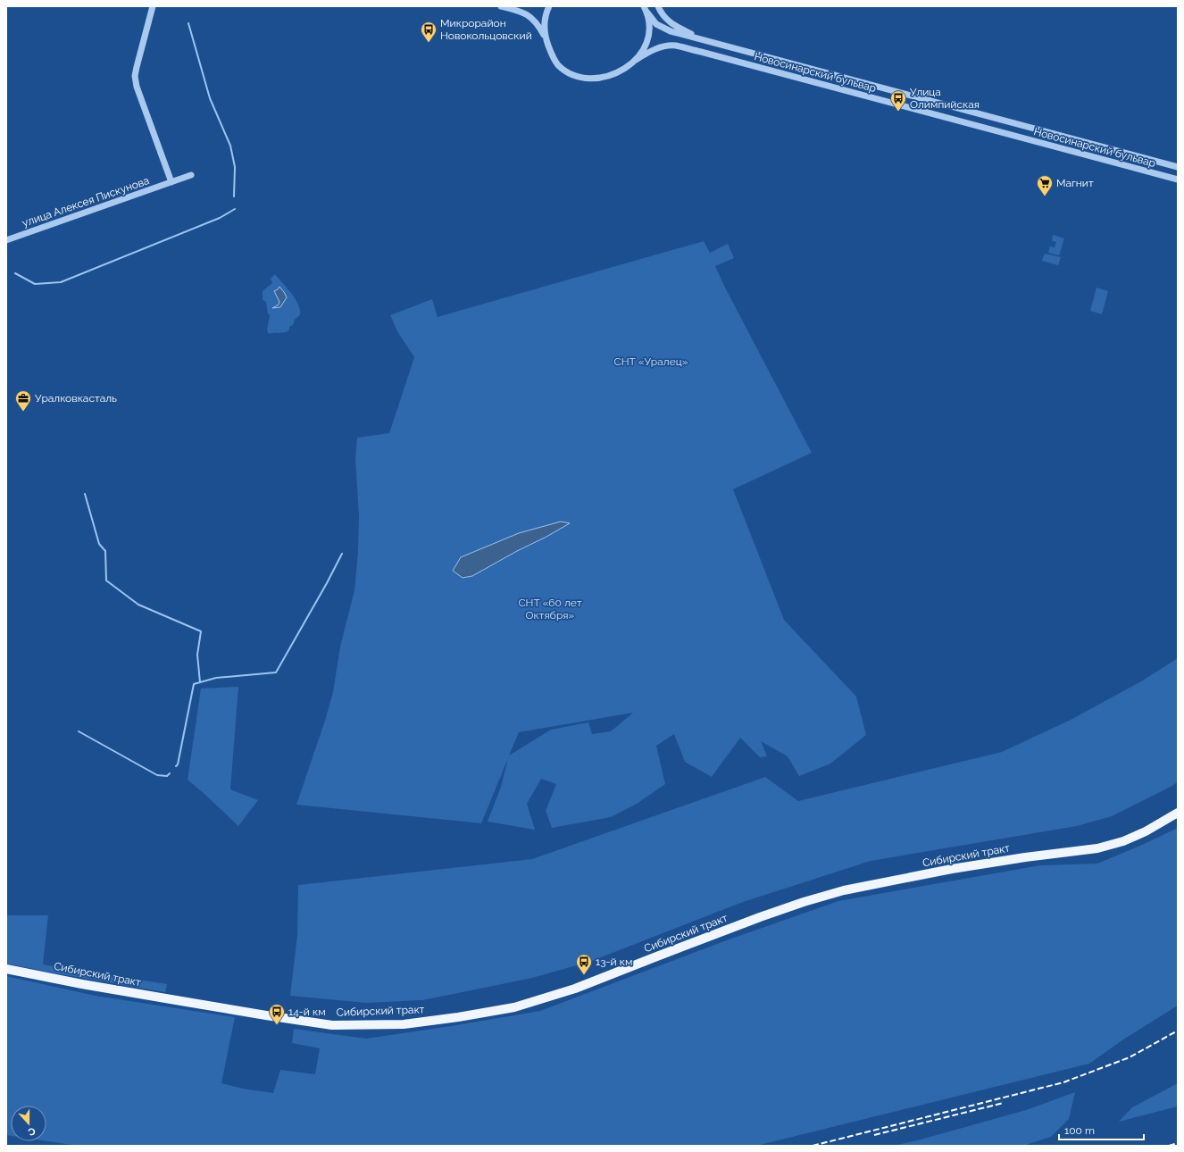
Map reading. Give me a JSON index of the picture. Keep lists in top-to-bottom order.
{
  "streets": {
    "main road": ["Сибирский тракт"],
    "street": ["Новосинарский бульвар", "улица Алексея Пискунова"]
  },
  "parks": ["СНТ «Уралец»", "СНТ «60 лет Октября»"],
  "places": {
    "bus stop": [
      "Микрорайон Новокольцовский",
      "Улица Олимпийская",
      "13-й км",
      "14-й км"
    ],
    "supermarket": ["Магнит"],
    "office": ["Уралковкасталь"]
  },
  "scale_bar": "100 m",
  "north": "bottom"
}
